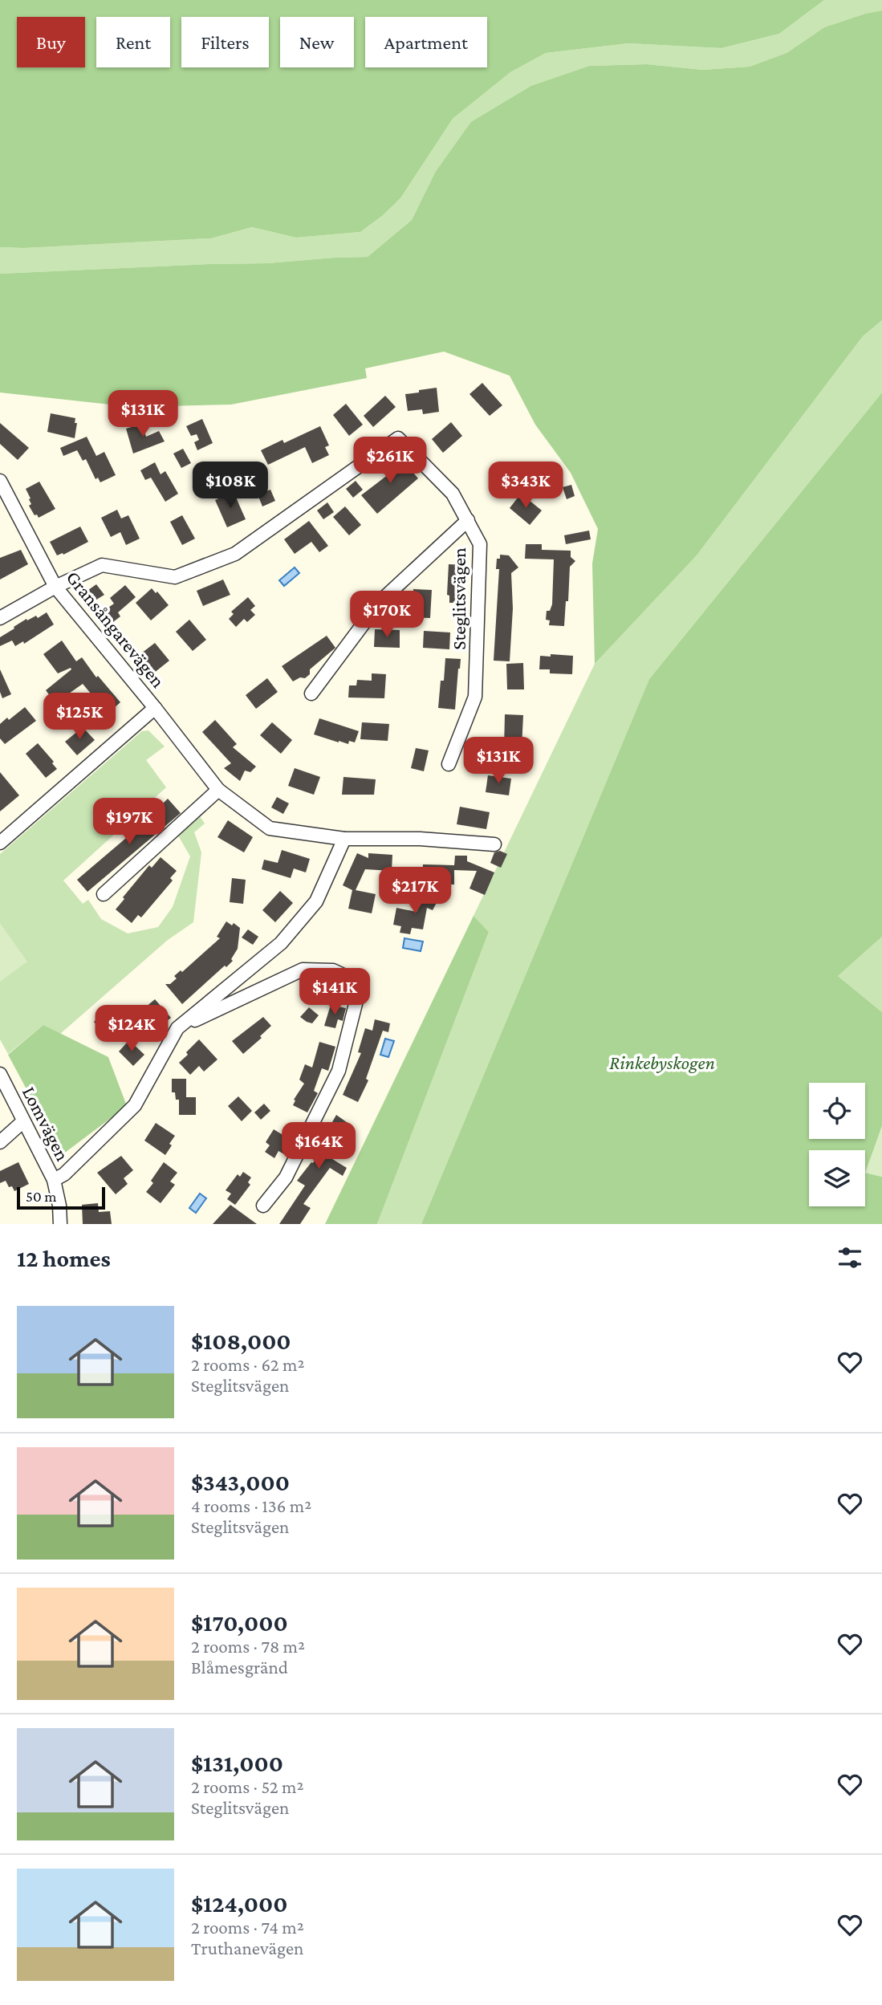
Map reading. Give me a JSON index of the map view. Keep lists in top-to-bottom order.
{
  "streets": {
    "street": ["Steglitsvägen", "Gransångarevägen", "Lomvägen"]
  },
  "crossings": [
    ["Steglitsvägen", "Gransångarevägen"]
  ],
  "parks": ["Rinkebyskogen"],
  "scale_bar": "50 m",
  "page": {
    "chip": [
      "Buy",
      "Rent",
      "Filters",
      "New",
      "Apartment"
    ],
    "price": [
      "$131K",
      "$261K",
      "$108K",
      "$343K",
      "$170K",
      "$125K",
      "$131K",
      "$197K",
      "$217K",
      "$141K",
      "$124K",
      "$164K"
    ],
    "scale": "50 m",
    "heading": "12 homes",
    "list": [
      {
        "name": "$108,000",
        "note": "2 rooms · 62 m² · Steglitsvägen"
      },
      {
        "name": "$343,000",
        "note": "4 rooms · 136 m² · Steglitsvägen"
      },
      {
        "name": "$170,000",
        "note": "2 rooms · 78 m² · Blåmesgränd"
      },
      {
        "name": "$131,000",
        "note": "2 rooms · 52 m² · Steglitsvägen"
      },
      {
        "name": "$124,000",
        "note": "2 rooms · 74 m² · Truthanevägen"
      }
    ]
  }
}
